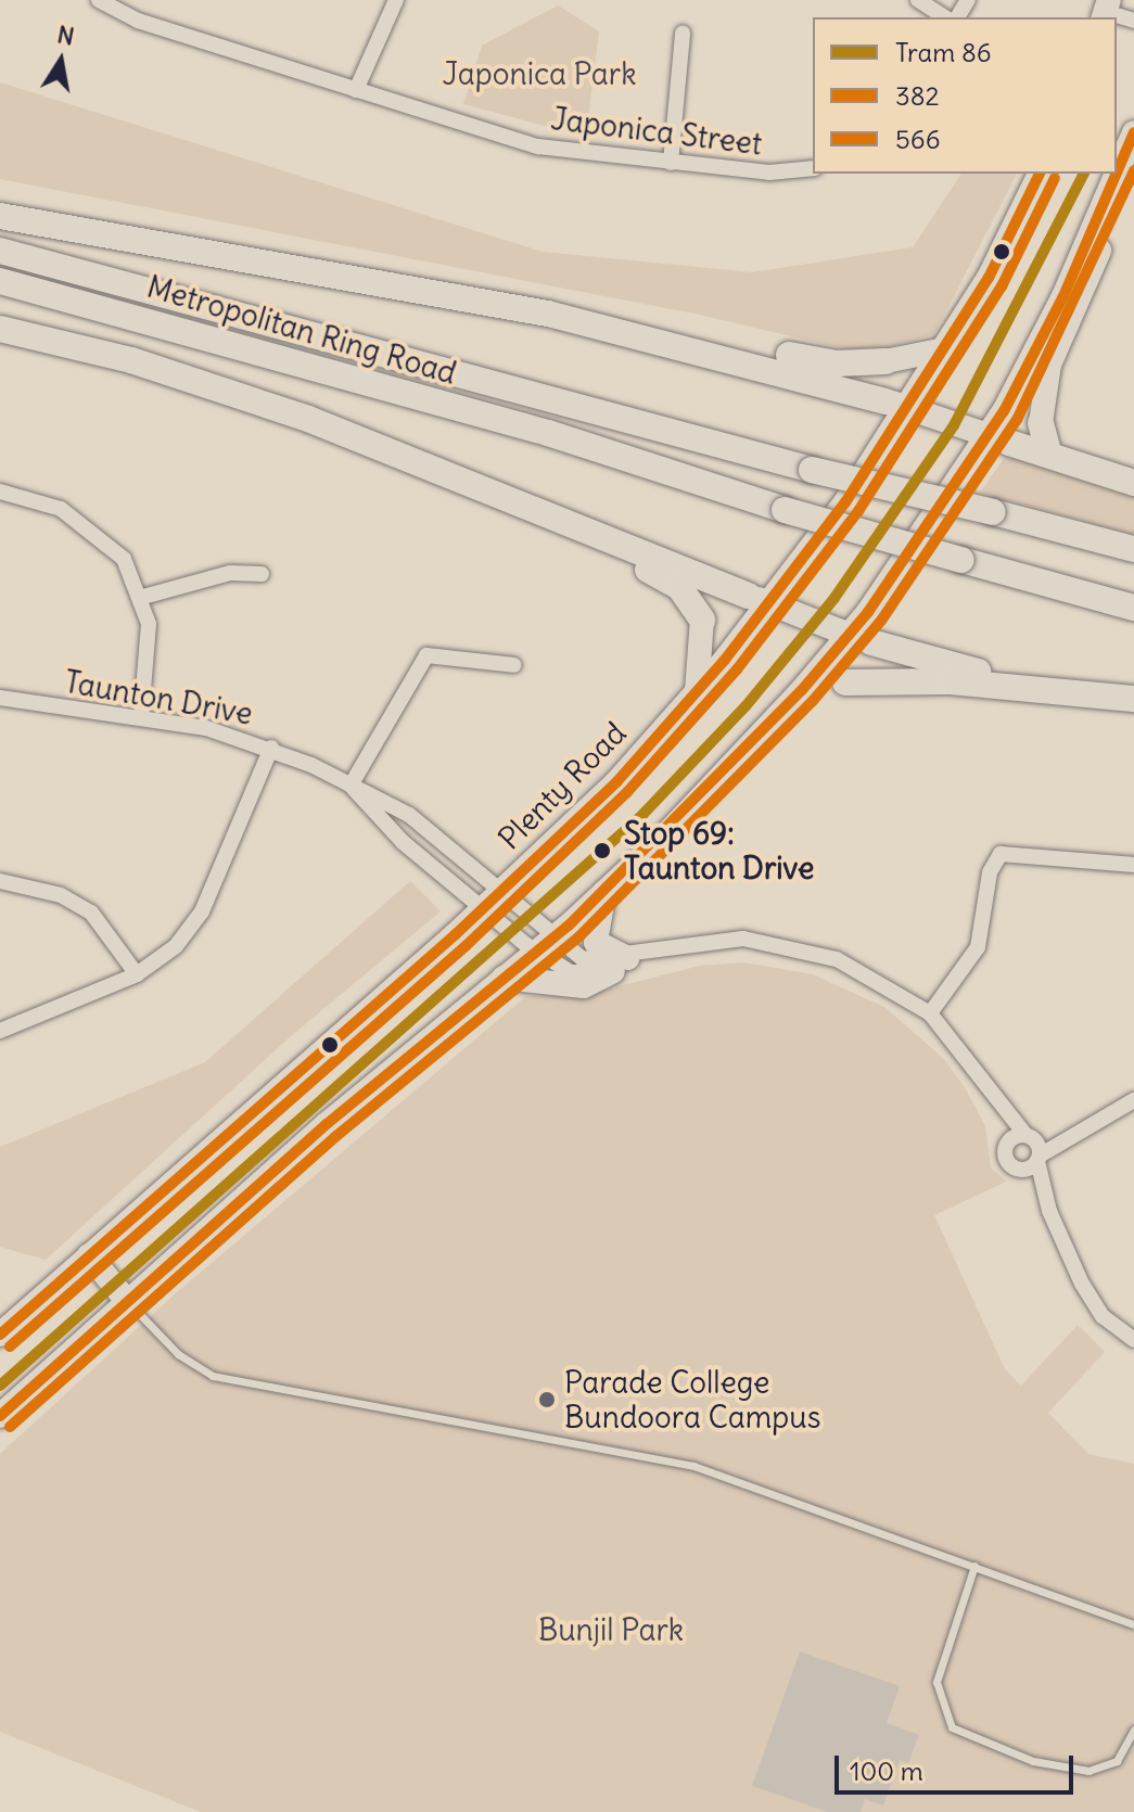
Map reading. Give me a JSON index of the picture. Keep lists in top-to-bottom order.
{
  "streets": {
    "highway": ["Metropolitan Ring Road", "Plenty Road"],
    "street": ["Japonica Street", "Taunton Drive"]
  },
  "crossings": [
    ["Taunton Drive", "Plenty Road"]
  ],
  "parks": ["Japonica Park", "Bunjil Park"],
  "places": ["Stop 69: Taunton Drive", "Parade College Bundoora Campus"],
  "lines": ["transit line 382", "transit line 566", "tram line 86"],
  "legend": ["Tram 86", "382", "566"],
  "scale_bar": "100 m",
  "north": "top"
}
